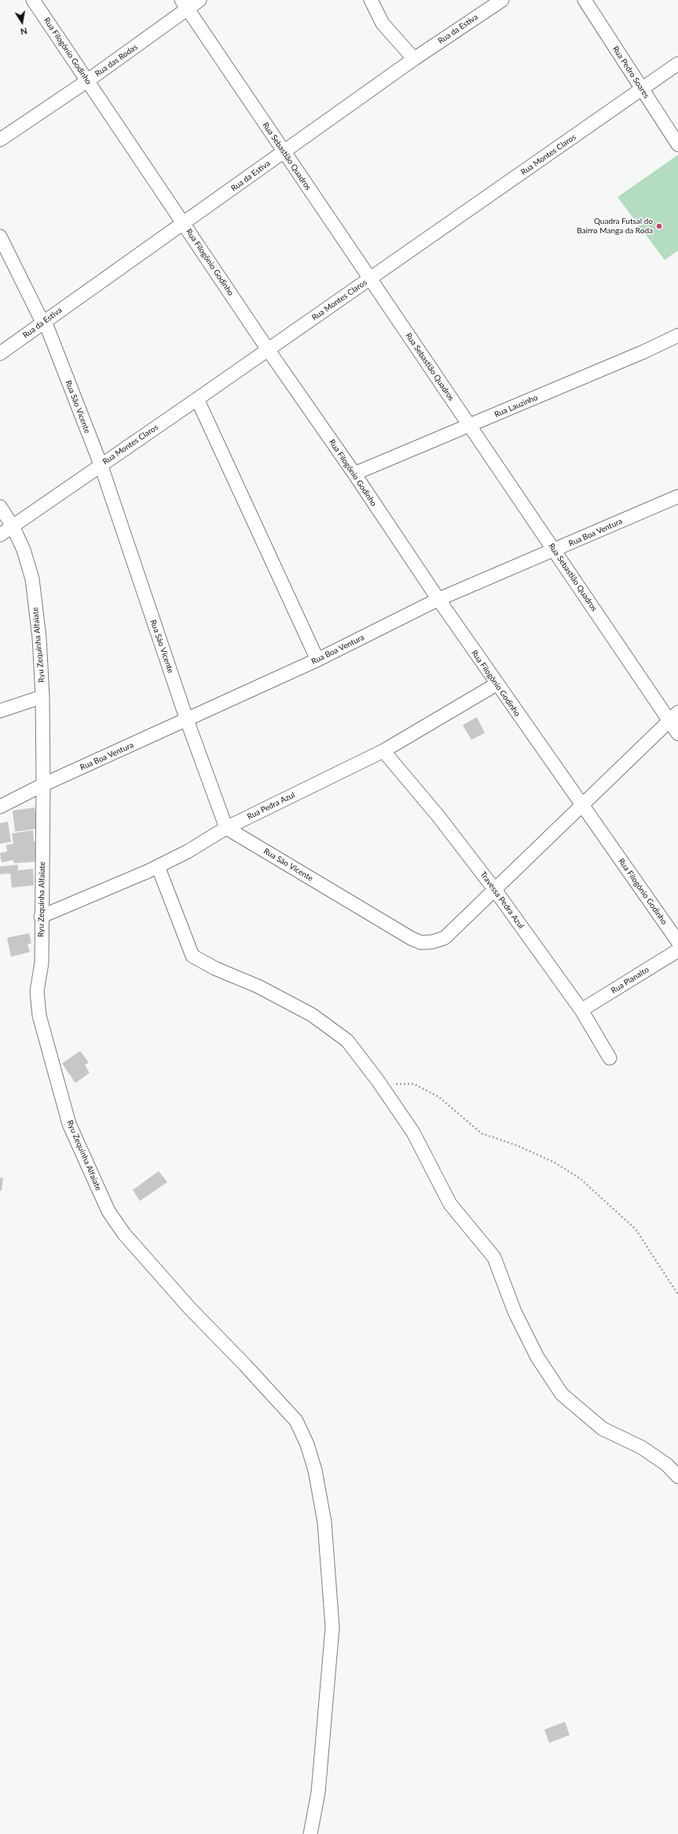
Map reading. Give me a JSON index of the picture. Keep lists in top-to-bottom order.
{
  "streets": {
    "street": [
      "Rua da Estiva",
      "Rua Filogônio Godinho",
      "Rua das Rodas",
      "Rua Pedro Soares",
      "Rua Montes Claros",
      "Rua Sebastião Quadros",
      "Rua Lauzinho",
      "Rua São Vicente",
      "Rua Boa Ventura",
      "Ryu Zequinha Alfaiate",
      "Rua Pedra Azul",
      "Travessa Pedra Azul",
      "Rua Planalto"
    ]
  },
  "crossings": [
    ["Rua da Estiva", "Rua Filogônio Godinho"],
    ["Rua da Estiva", "Rua Sebastião Quadros"],
    ["Rua da Estiva", "Rua São Vicente"],
    ["Rua Filogônio Godinho", "Rua das Rodas"],
    ["Rua Filogônio Godinho", "Rua Montes Claros"],
    ["Rua Filogônio Godinho", "Rua Lauzinho"],
    ["Rua Filogônio Godinho", "Rua Boa Ventura"],
    ["Rua Filogônio Godinho", "Rua Pedra Azul"],
    ["Rua das Rodas", "Rua Sebastião Quadros"],
    ["Rua Pedro Soares", "Rua Montes Claros"],
    ["Rua Montes Claros", "Rua Sebastião Quadros"],
    ["Rua Montes Claros", "Rua São Vicente"],
    ["Rua Montes Claros", "Ryu Zequinha Alfaiate"],
    ["Rua Sebastião Quadros", "Rua Lauzinho"],
    ["Rua Sebastião Quadros", "Rua Boa Ventura"],
    ["Rua São Vicente", "Rua Boa Ventura"],
    ["Rua São Vicente", "Rua Pedra Azul"],
    ["Rua São Vicente", "Travessa Pedra Azul"],
    ["Rua Boa Ventura", "Ryu Zequinha Alfaiate"],
    ["Ryu Zequinha Alfaiate", "Rua Pedra Azul"],
    ["Rua Pedra Azul", "Travessa Pedra Azul"],
    ["Travessa Pedra Azul", "Rua Planalto"]
  ],
  "places": ["Quadra Futsal do Bairro Manga da Roda"],
  "north": "bottom"
}
